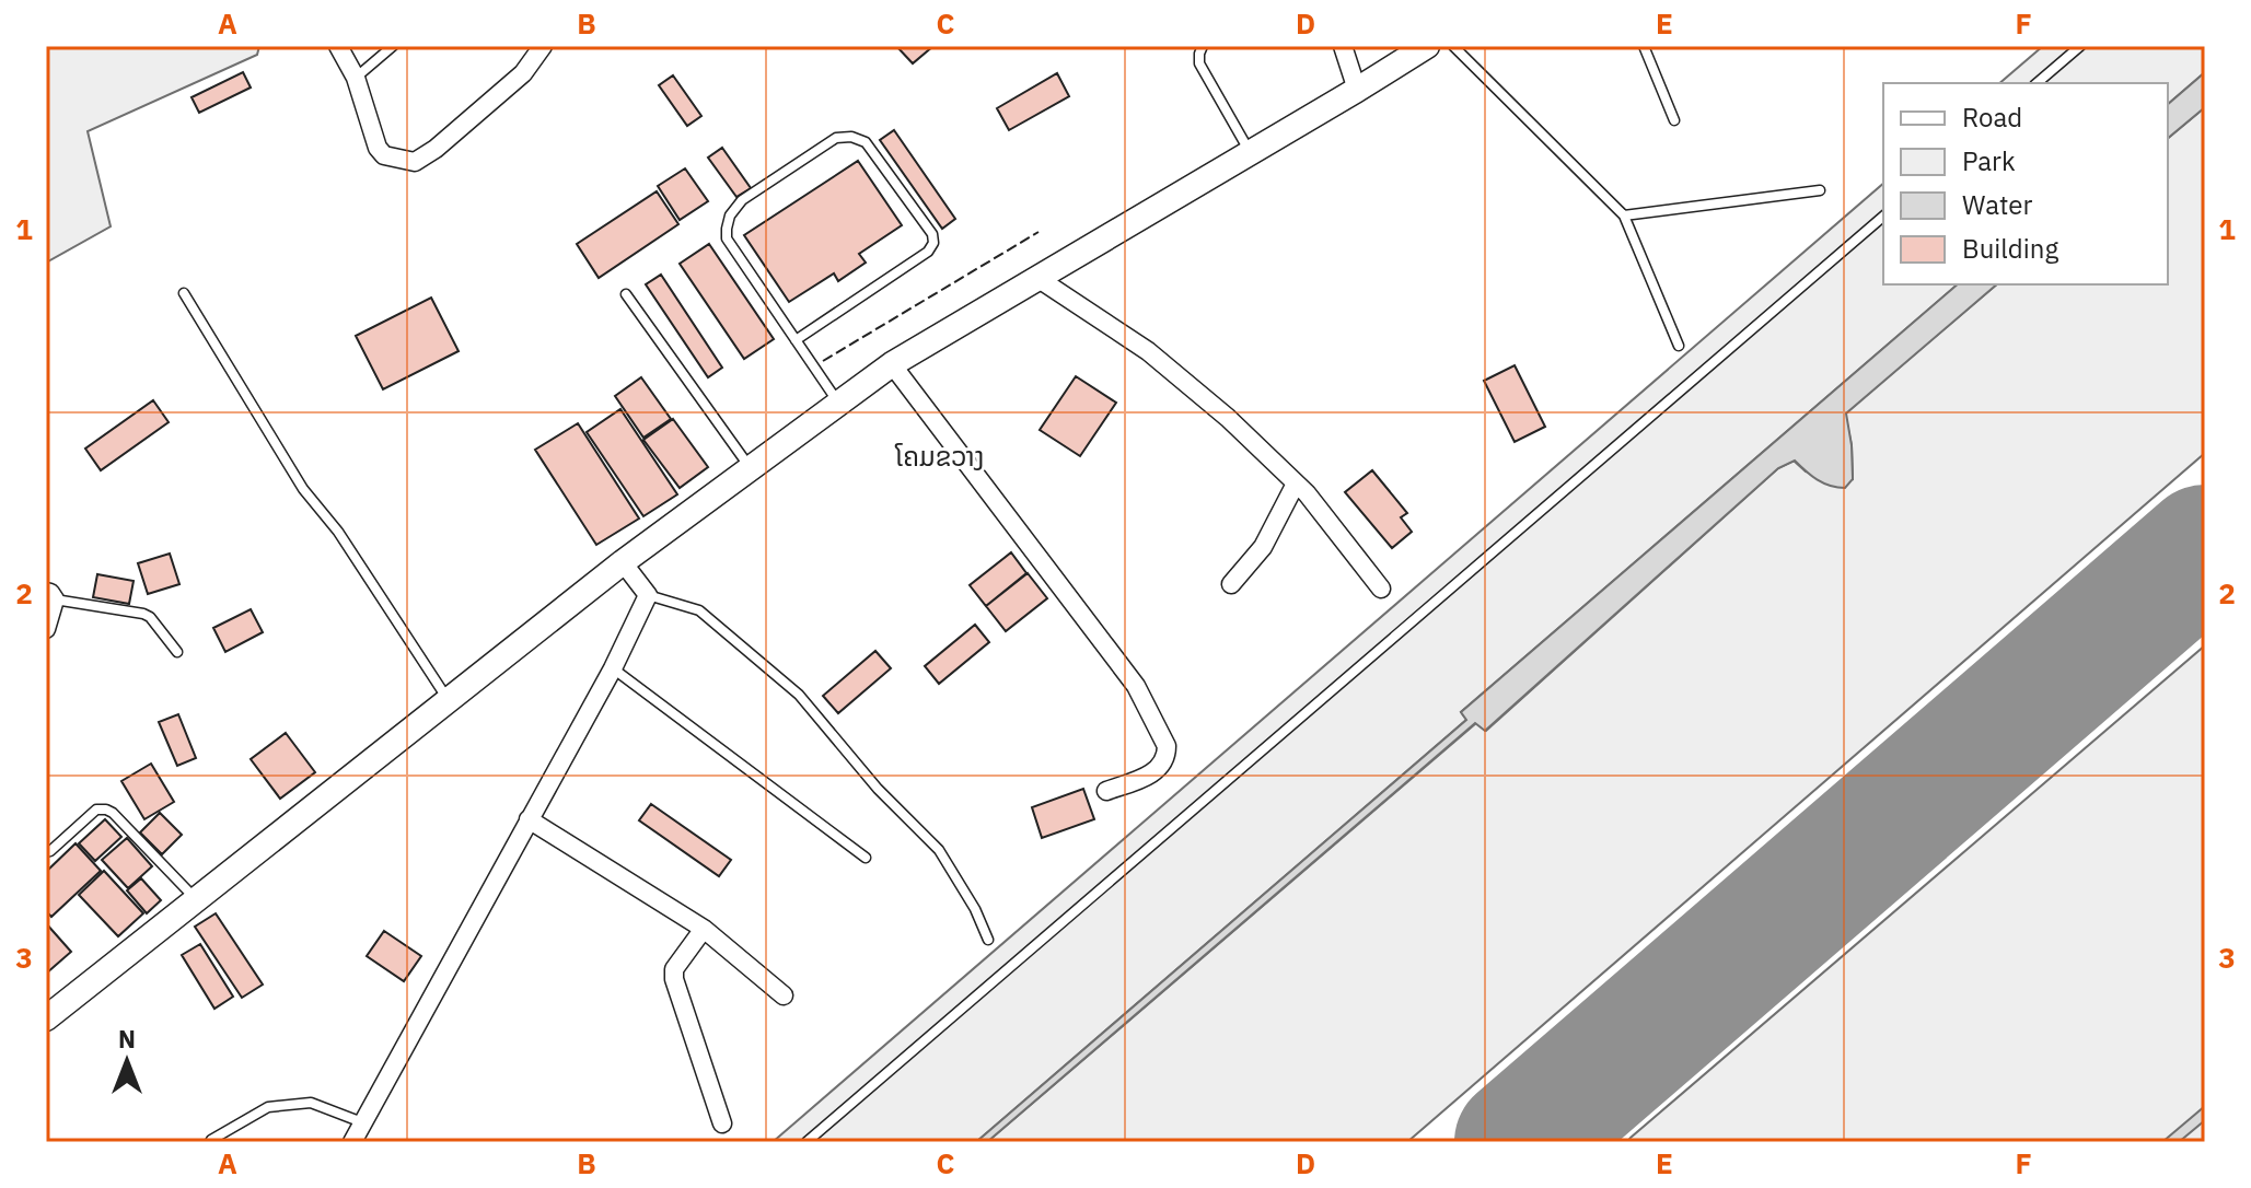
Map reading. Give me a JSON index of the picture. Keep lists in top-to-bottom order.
{
  "districts": ["ໂຄມຂວາງ"],
  "legend": [
    "Road",
    "Park",
    "Water",
    "Building"
  ],
  "north": "top",
  "grid": {
    "columns": [
      "A",
      "B",
      "C",
      "D",
      "E",
      "F"
    ],
    "rows": ["1", "2", "3"]
  }
}
